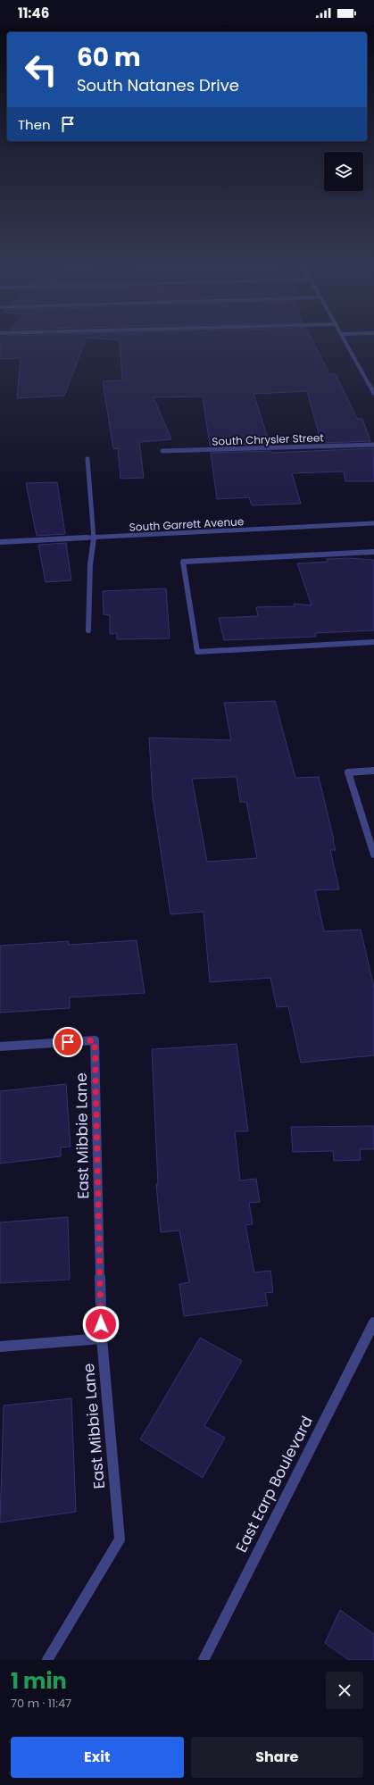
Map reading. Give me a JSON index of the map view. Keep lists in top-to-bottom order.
{
  "streets": {
    "street": [
      "South Chrysler Street",
      "South Garrett Avenue",
      "East Mibbie Lane",
      "East Earp Boulevard"
    ]
  },
  "page": {
    "status": "11:46",
    "turn": ["60 m", "South Natanes Drive"],
    "then": "Then",
    "heading": ["1 min", "70 m · 11:47"],
    "buttons": ["Exit", "Share"]
  }
}
